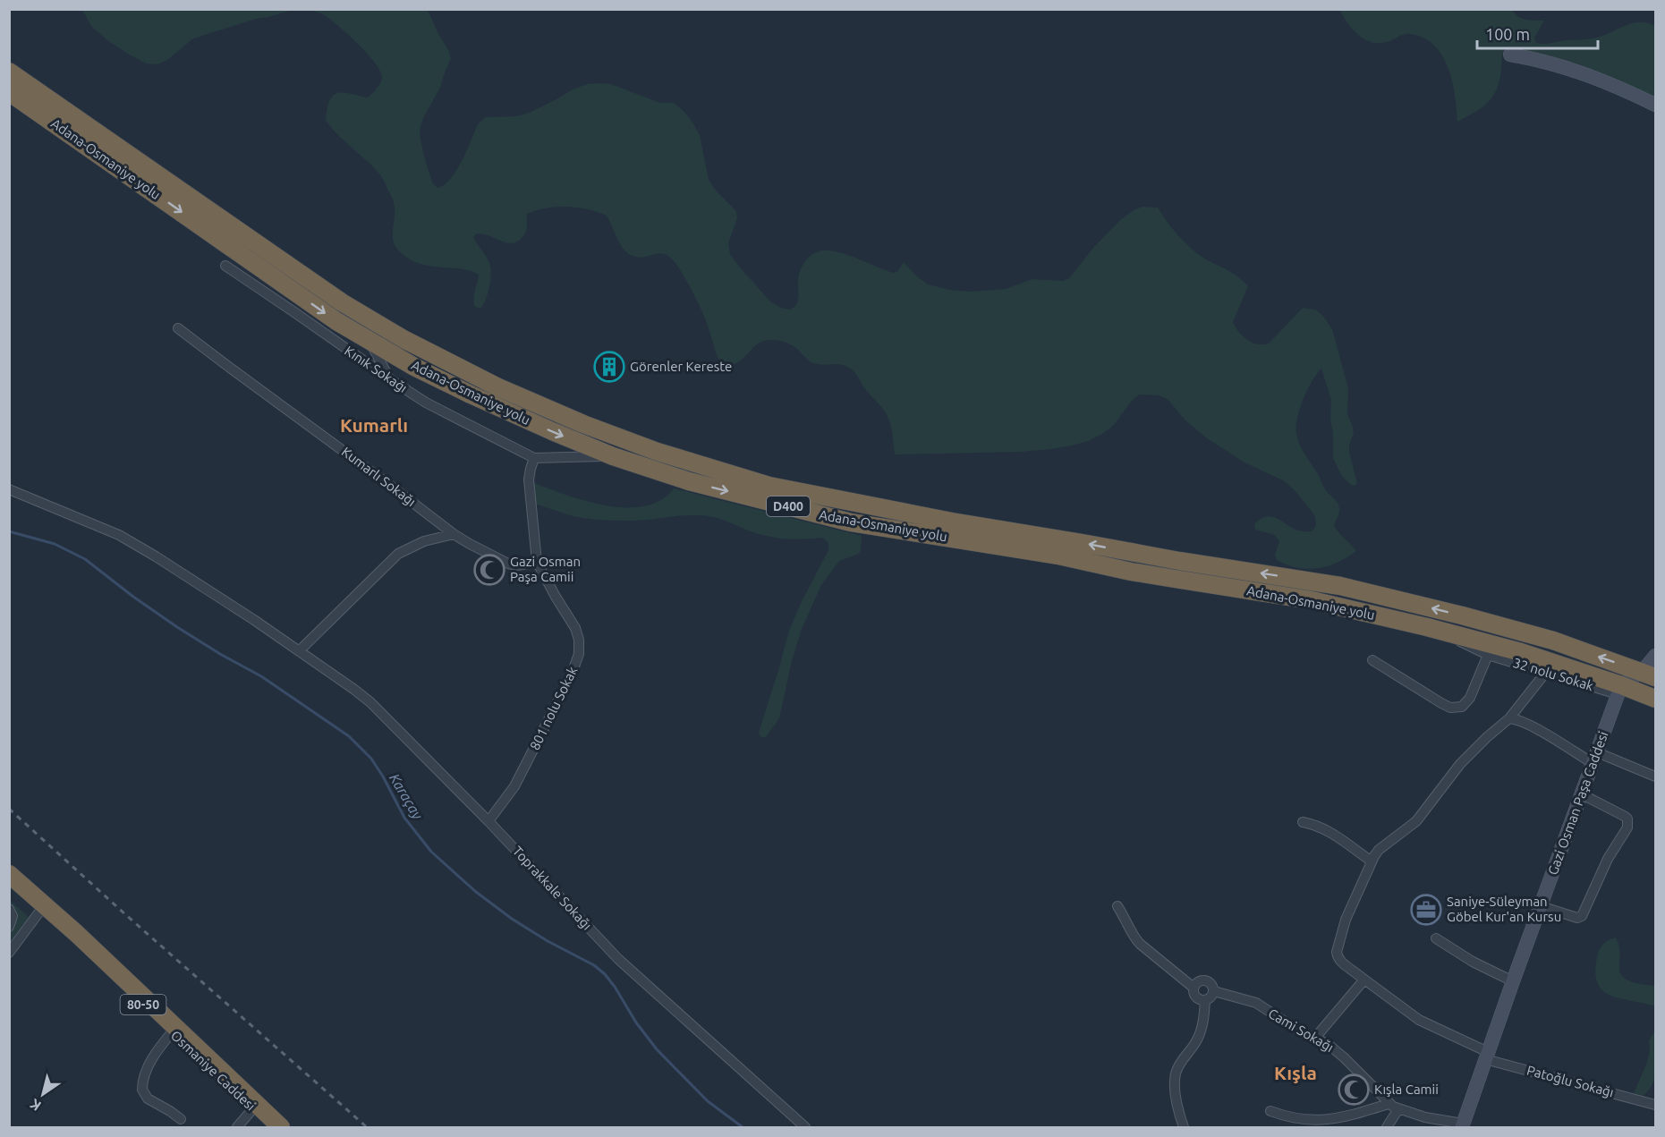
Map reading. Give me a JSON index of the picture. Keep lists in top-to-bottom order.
{
  "streets": {
    "highway": [
      "Adana-Osmaniye yolu",
      "D400",
      "80-50",
      "Osmaniye Caddesi"
    ],
    "street": [
      "Kınık Sokağı",
      "Kumarlı Sokağı",
      "32 nolu Sokak",
      "801 nolu Sokak",
      "Gazi Osman Paşa Caddesi",
      "Toprakkale Sokağı",
      "Cami Sokağı",
      "Patoğlu Sokağı"
    ]
  },
  "crossings": [
    ["Adana-Osmaniye yolu", "Kınık Sokağı"],
    ["Adana-Osmaniye yolu", "32 nolu Sokak"],
    ["Adana-Osmaniye yolu", "Gazi Osman Paşa Caddesi"],
    ["Kumarlı Sokağı", "801 nolu Sokak"],
    ["801 nolu Sokak", "Toprakkale Sokağı"],
    ["Gazi Osman Paşa Caddesi", "Cami Sokağı"],
    ["Gazi Osman Paşa Caddesi", "Patoğlu Sokağı"]
  ],
  "districts": ["Kumarlı", "Kışla"],
  "water": ["Karaçay"],
  "places": {
    "building": ["Görenler Kereste"],
    "mosque": ["Gazi Osman Paşa Camii", "Kışla Camii"],
    "office": ["Saniye-Süleyman Göbel Kur'an Kursu"]
  },
  "scale_bar": "100 m",
  "north": "bottom left"
}
